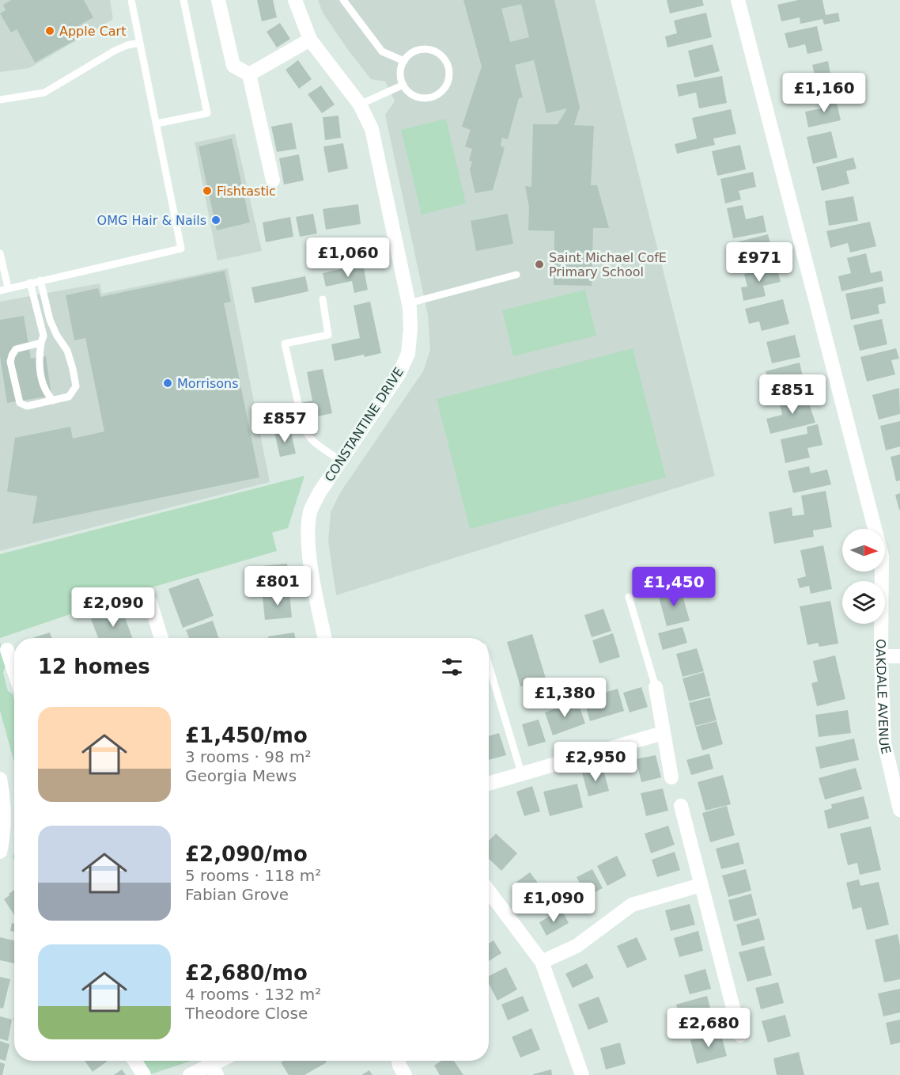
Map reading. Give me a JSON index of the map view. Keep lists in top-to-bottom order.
{
  "streets": {
    "street": ["CONSTANTINE DRIVE", "OAKDALE AVENUE"]
  },
  "places": [
    "Apple Cart",
    "Fishtastic",
    "OMG Hair & Nails",
    "Saint Michael CofE Primary School",
    "Morrisons"
  ],
  "north": "right",
  "page": {
    "price": [
      "£1,160",
      "£1,060",
      "£971",
      "£851",
      "£857",
      "£801",
      "£1,450",
      "£2,090",
      "£1,380",
      "£2,950",
      "£1,090",
      "£2,680"
    ],
    "heading": "12 homes",
    "list": [
      {
        "name": "£1,450/mo",
        "note": "3 rooms · 98 m² · Georgia Mews"
      },
      {
        "name": "£2,090/mo",
        "note": "5 rooms · 118 m² · Fabian Grove"
      },
      {
        "name": "£2,680/mo",
        "note": "4 rooms · 132 m² · Theodore Close"
      }
    ]
  }
}
